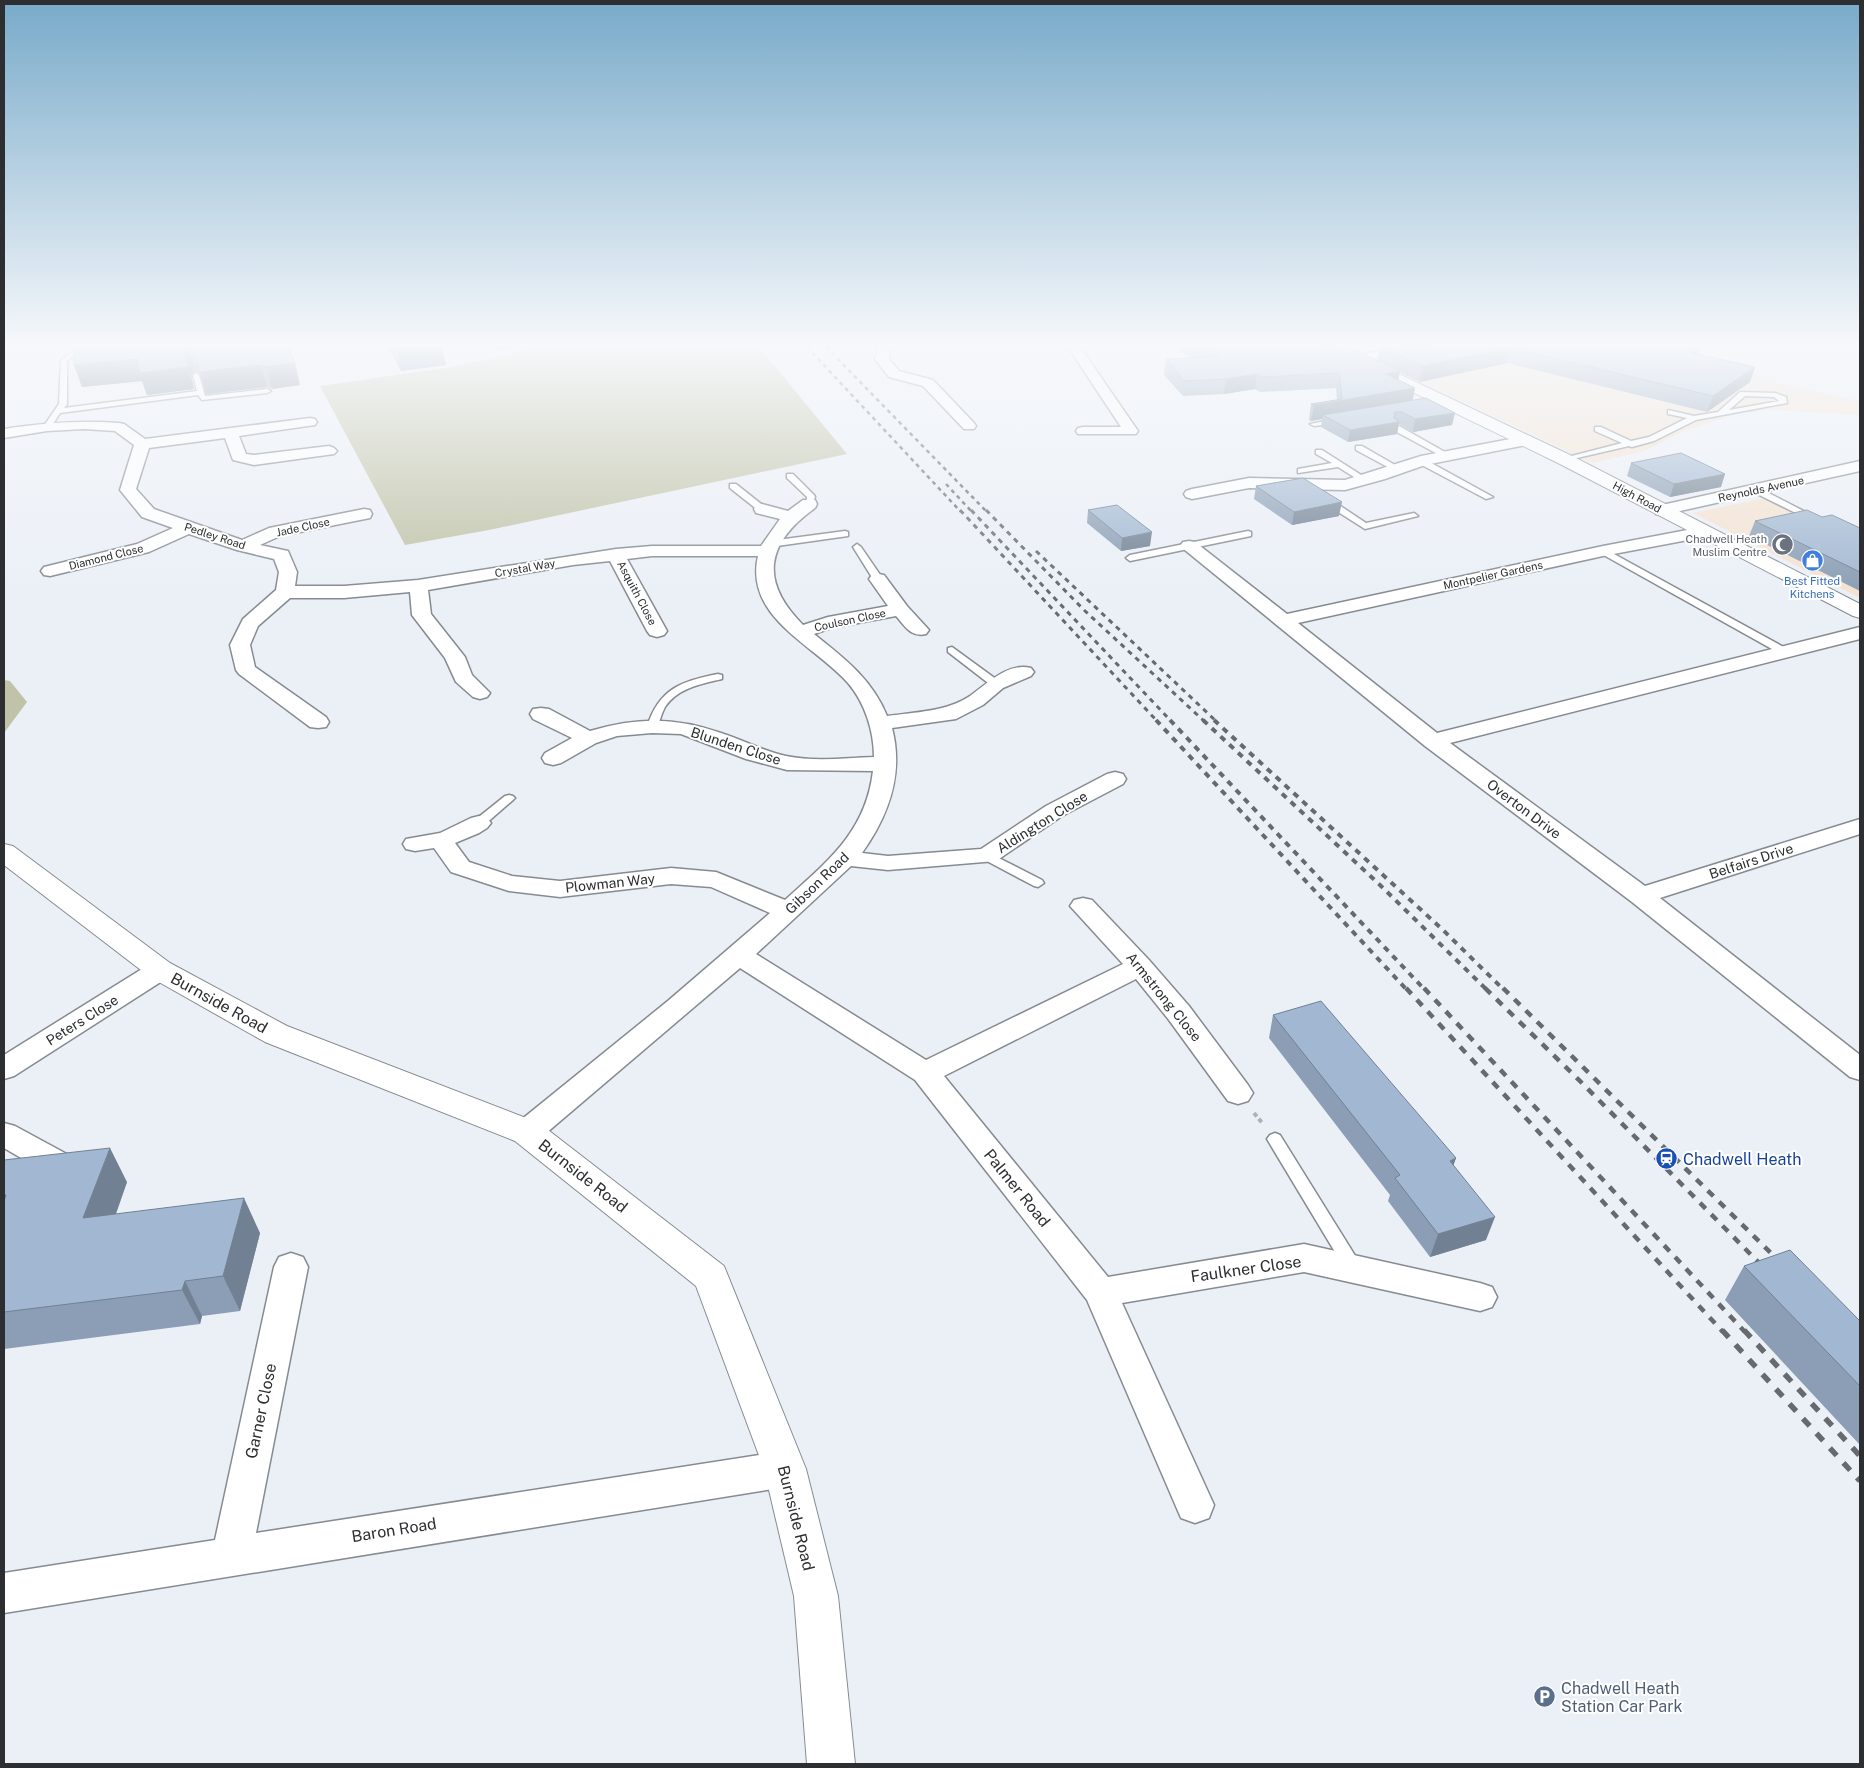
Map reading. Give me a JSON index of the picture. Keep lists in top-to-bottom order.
{
  "streets": {
    "street": [
      "Reynolds Avenue",
      "High Road",
      "Jade Close",
      "Pedley Road",
      "Diamond Close",
      "Crystal Way",
      "Montpelier Gardens",
      "Asquith Close",
      "Coulson Close",
      "Blunden Close",
      "Overton Drive",
      "Aldington Close",
      "Belfairs Drive",
      "Plowman Way",
      "Gibson Road",
      "Armstrong Close",
      "Burnside Road",
      "Peters Close",
      "Palmer Road",
      "Faulkner Close",
      "Garner Close",
      "Baron Road"
    ]
  },
  "crossings": [
    ["Reynolds Avenue", "High Road"],
    ["High Road", "Montpelier Gardens"],
    ["Jade Close", "Pedley Road"],
    ["Pedley Road", "Diamond Close"],
    ["Pedley Road", "Crystal Way"],
    ["Crystal Way", "Asquith Close"],
    ["Crystal Way", "Gibson Road"],
    ["Montpelier Gardens", "Overton Drive"],
    ["Coulson Close", "Gibson Road"],
    ["Blunden Close", "Gibson Road"],
    ["Overton Drive", "Belfairs Drive"],
    ["Aldington Close", "Gibson Road"],
    ["Plowman Way", "Gibson Road"],
    ["Gibson Road", "Burnside Road"],
    ["Gibson Road", "Palmer Road"],
    ["Burnside Road", "Peters Close"],
    ["Burnside Road", "Baron Road"],
    ["Palmer Road", "Faulkner Close"],
    ["Garner Close", "Baron Road"]
  ],
  "places": {
    "mosque": ["Chadwell Heath Muslim Centre"],
    "shop": ["Best Fitted Kitchens"],
    "station": ["Chadwell Heath"],
    "parking": ["Chadwell Heath Station Car Park"]
  }
}
